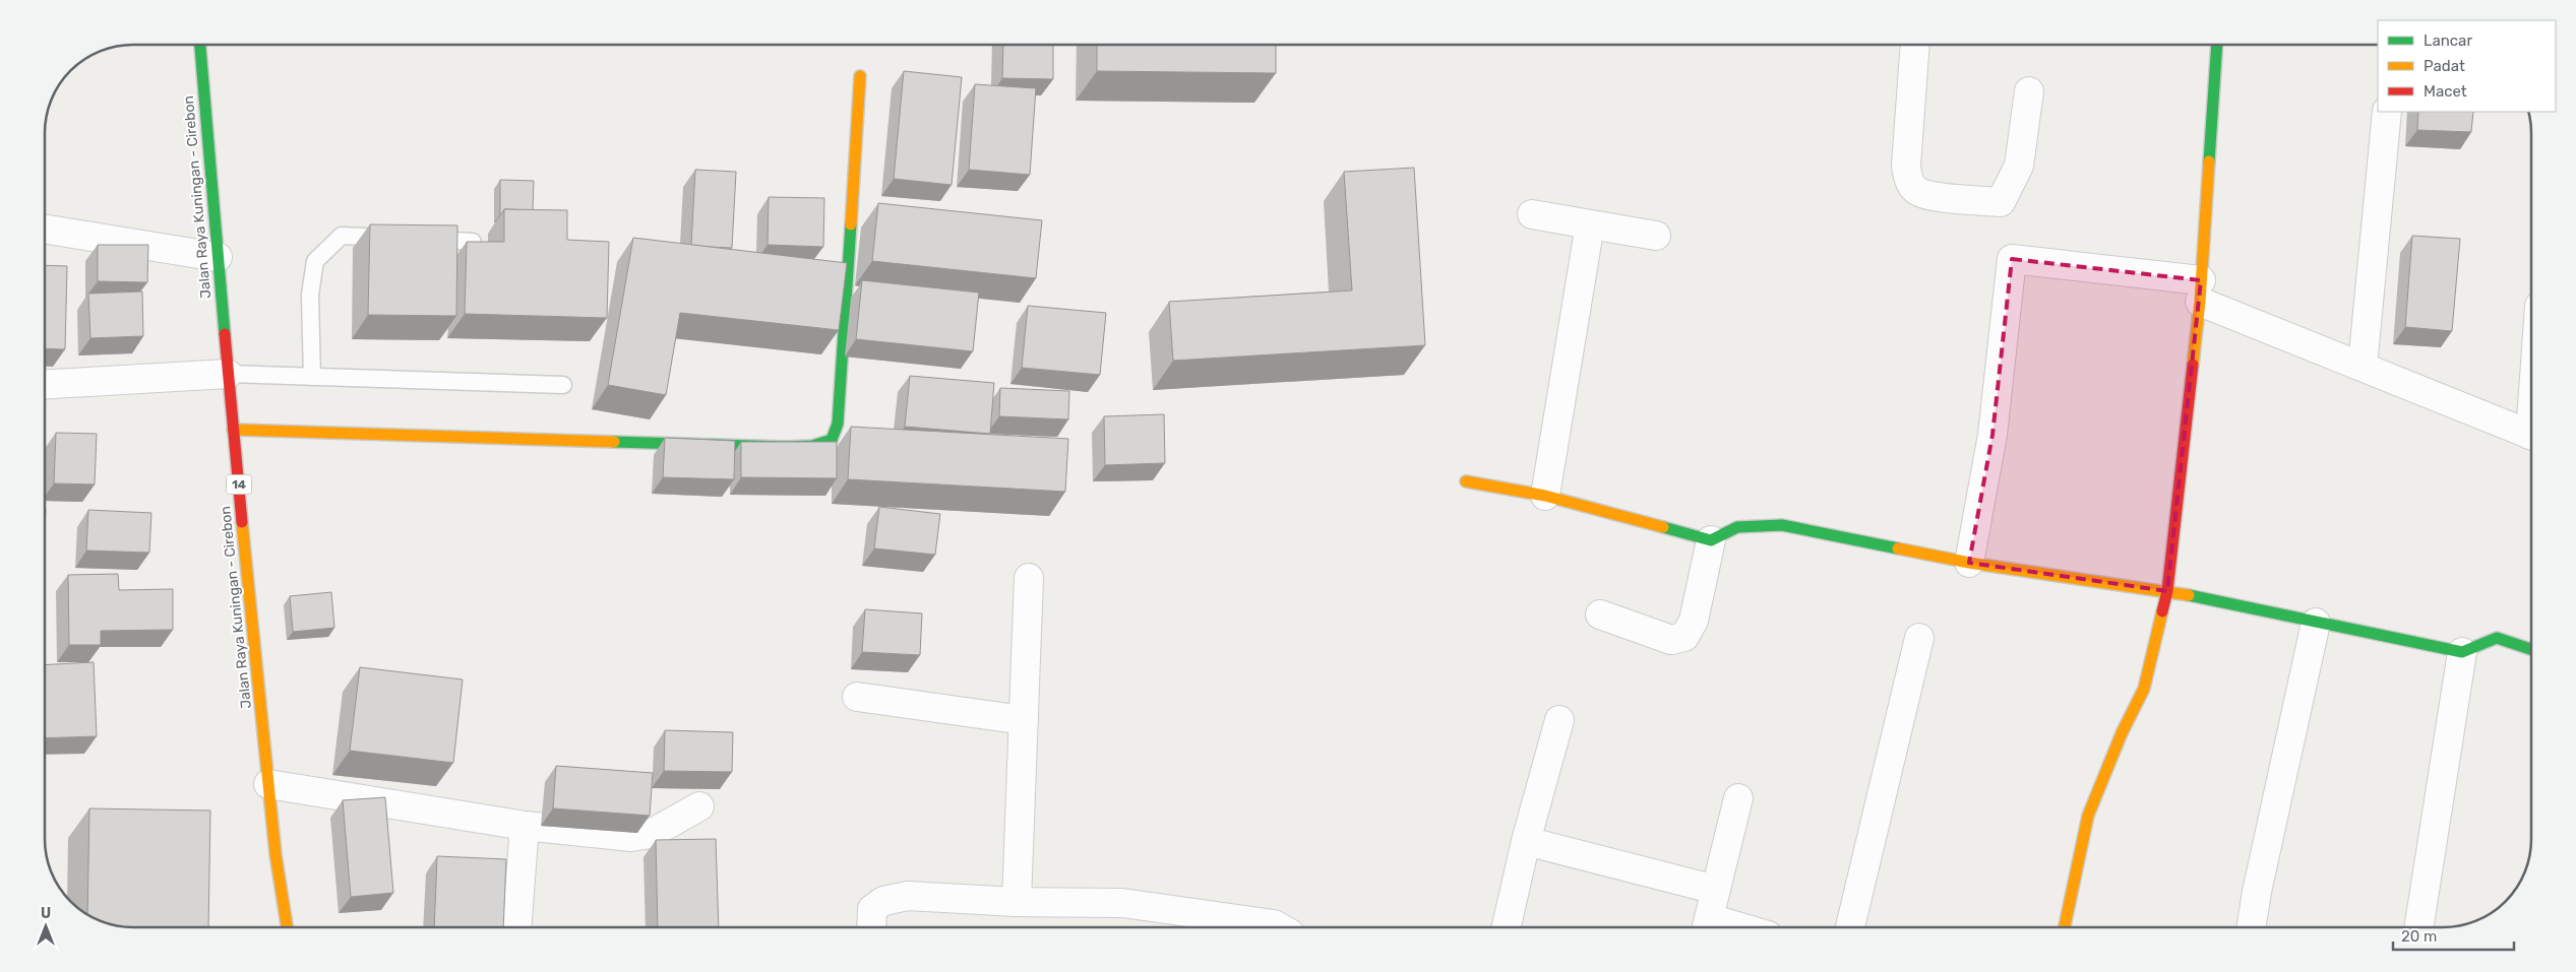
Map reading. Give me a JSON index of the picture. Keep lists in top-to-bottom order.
{
  "streets": {
    "main road": ["Jalan Raya Kuningan - Cirebon", "14"]
  },
  "legend": ["Lancar", "Padat", "Macet"],
  "scale_bar": "20 m",
  "north": "top"
}
